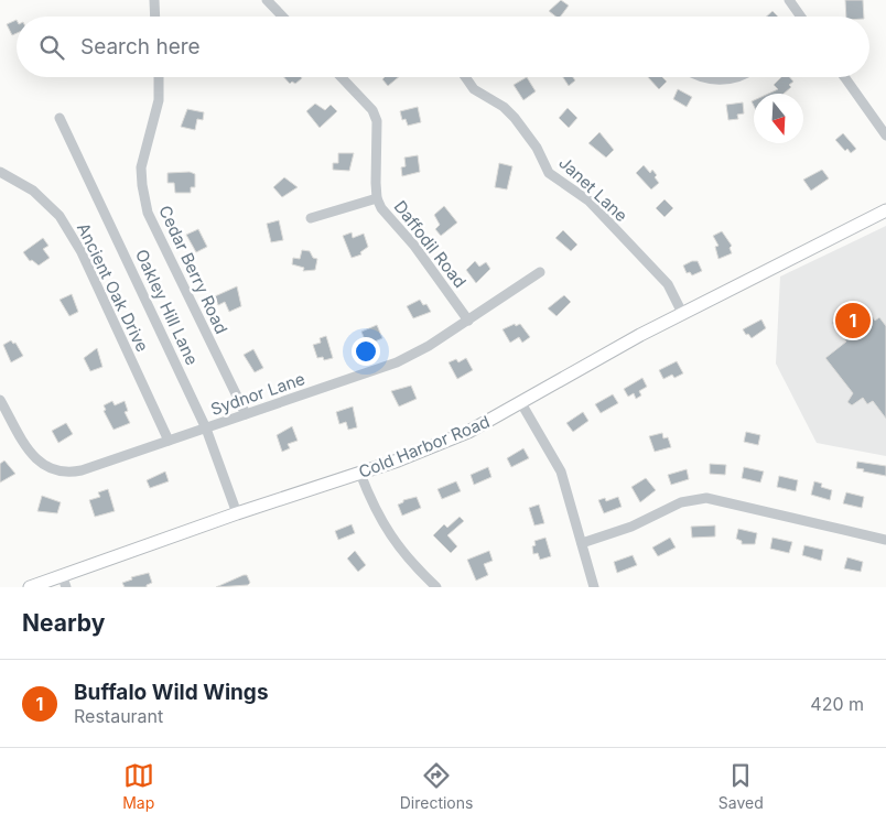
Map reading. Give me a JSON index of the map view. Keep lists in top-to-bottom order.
{
  "streets": {
    "main road": ["Cold Harbor Road"],
    "street": [
      "Janet Lane",
      "Daffodil Road",
      "Cedar Berry Road",
      "Ancient Oak Drive",
      "Oakley Hill Lane",
      "Sydnor Lane"
    ]
  },
  "crossings": [
    ["Janet Lane", "Cold Harbor Road"],
    ["Daffodil Road", "Sydnor Lane"],
    ["Cedar Berry Road", "Sydnor Lane"],
    ["Ancient Oak Drive", "Sydnor Lane"],
    ["Oakley Hill Lane", "Sydnor Lane"],
    ["Oakley Hill Lane", "Cold Harbor Road"]
  ],
  "north": "bottom",
  "page": {
    "search": "Search here",
    "pins": "1",
    "heading": "Nearby",
    "list": [
      {
        "mark": "1",
        "name": "Buffalo Wild Wings",
        "note": "Restaurant",
        "value": "420 m"
      }
    ],
    "nav": ["Map", "Directions", "Saved"]
  }
}
